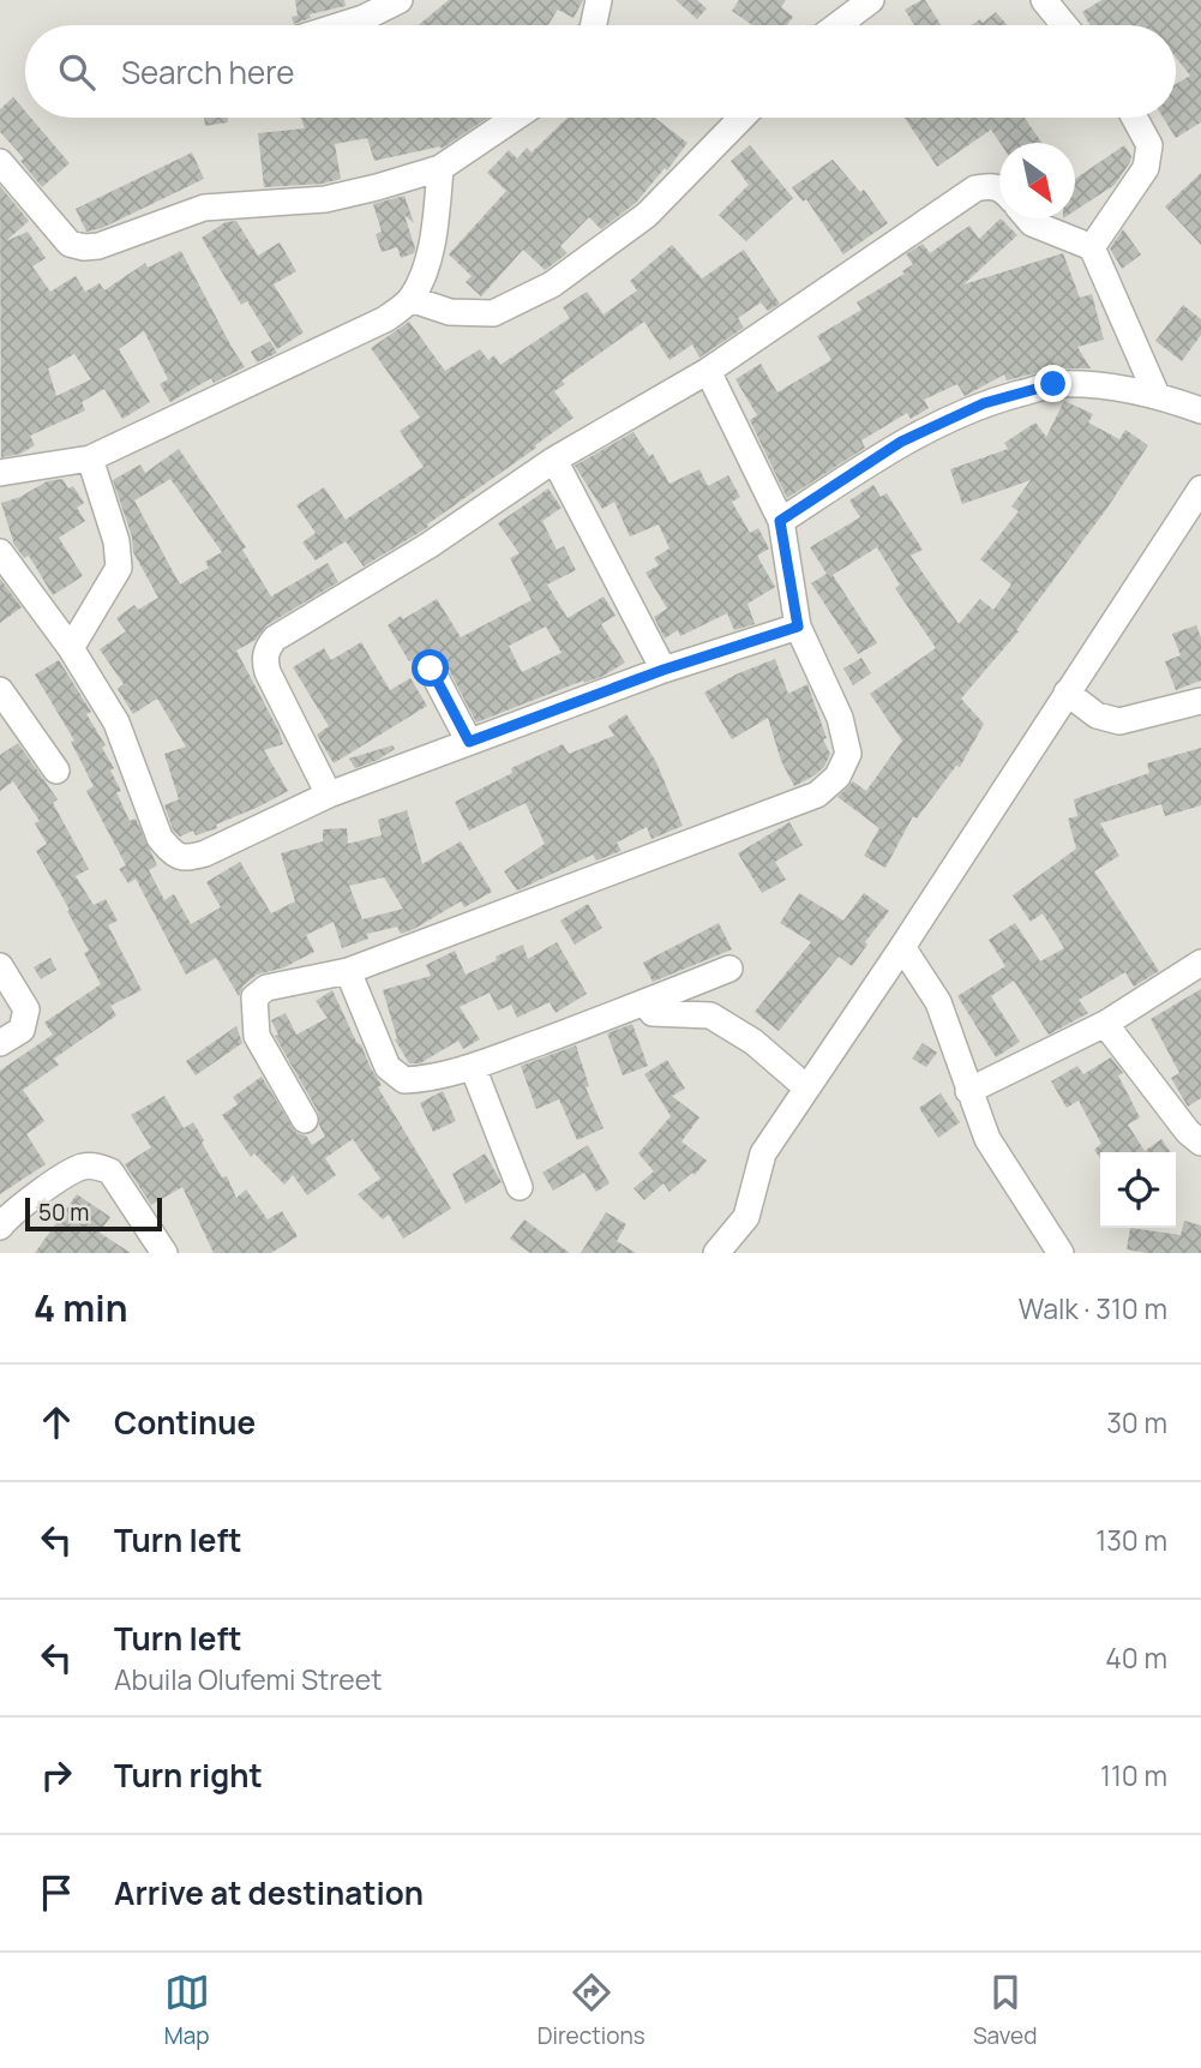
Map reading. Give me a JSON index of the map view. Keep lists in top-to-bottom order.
{
  "scale_bar": "50 m",
  "north": "bottom right",
  "page": {
    "search": "Search here",
    "scale": "50 m",
    "heading": ["4 min", "Walk · 310 m"],
    "list": [
      ["Continue", "30 m"],
      ["Turn left", "130 m"],
      ["Turn left", "Abuila Olufemi Street", "40 m"],
      ["Turn right", "110 m"],
      "Arrive at destination"
    ],
    "nav": ["Map", "Directions", "Saved"]
  }
}
